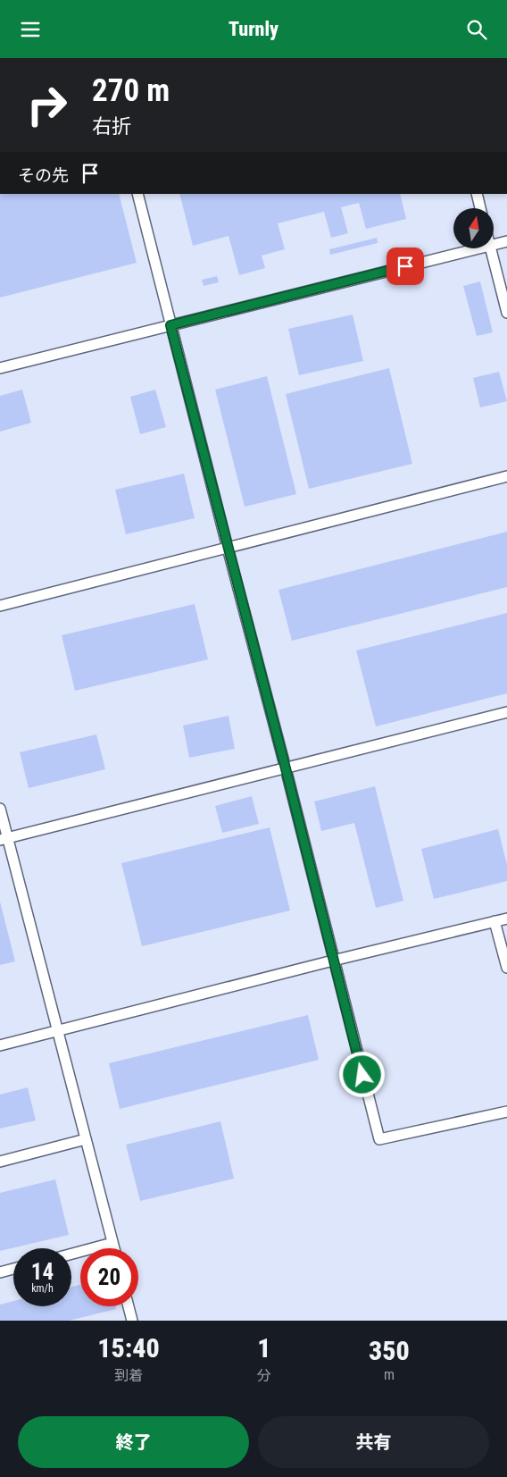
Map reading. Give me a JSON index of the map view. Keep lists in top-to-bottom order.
{
  "north": "top",
  "page": {
    "header": "Turnly",
    "turn": ["270 m", "右折"],
    "then": "その先",
    "speed": "14 km/h",
    "limit": "20",
    "eta": [
      "15:40",
      "到着",
      "1",
      "分",
      "350",
      "m"
    ],
    "buttons": ["終了", "共有"]
  }
}
